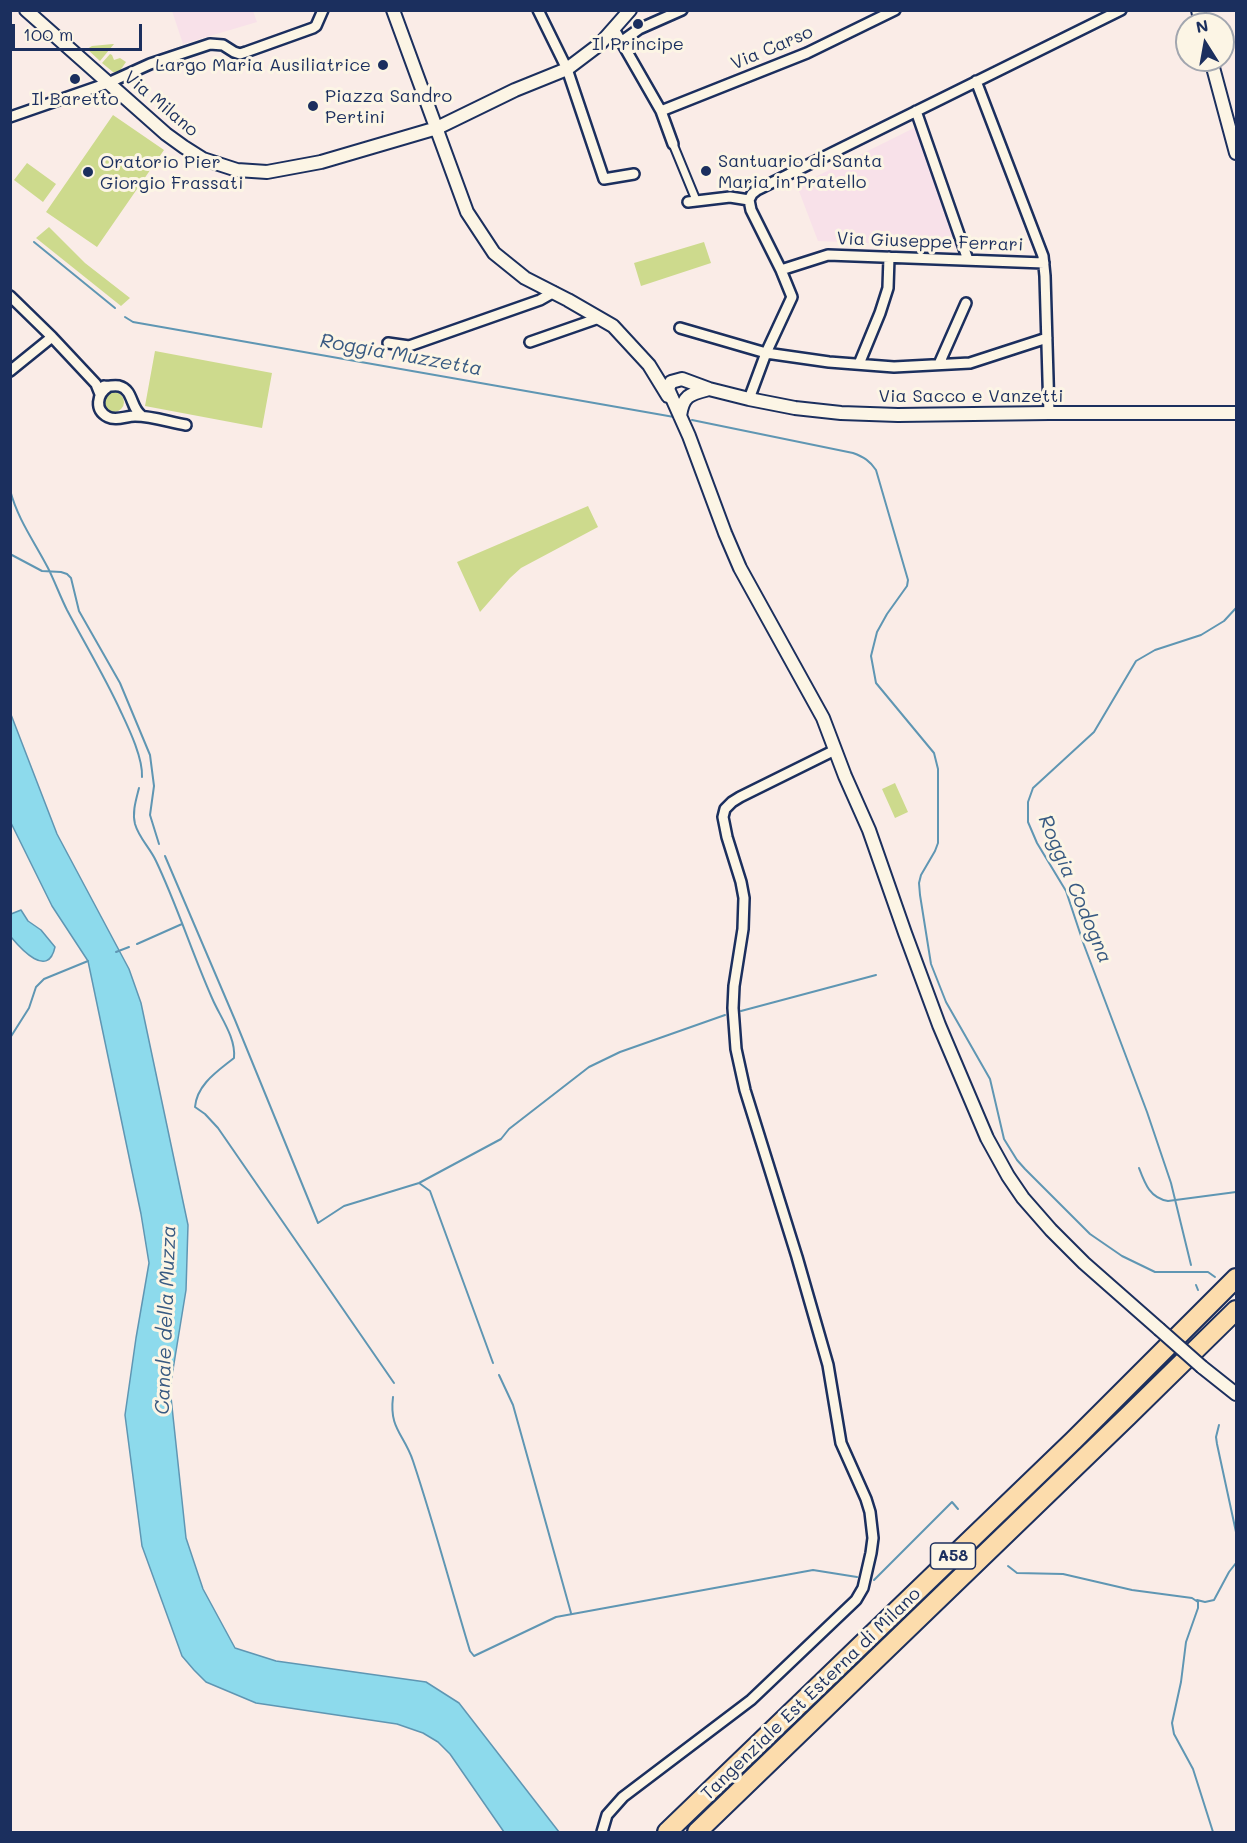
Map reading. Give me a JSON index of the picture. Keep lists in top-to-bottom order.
{
  "streets": {
    "highway": ["A58", "Tangenziale Est Esterna di Milano"],
    "street": [
      "Via Carso",
      "Via Milano",
      "Via Giuseppe Ferrari",
      "Via Sacco e Vanzetti"
    ]
  },
  "water": ["Roggia Muzzetta", "Roggia Codogna", "Canale della Muzza"],
  "places": [
    "Il Principe",
    "Largo Maria Ausiliatrice",
    "Il Baretto",
    "Piazza Sandro Pertini",
    "Santuario di Santa Maria in Pratello",
    "Oratorio Pier Giorgio Frassati"
  ],
  "scale_bar": "100 m",
  "north": "top"
}
